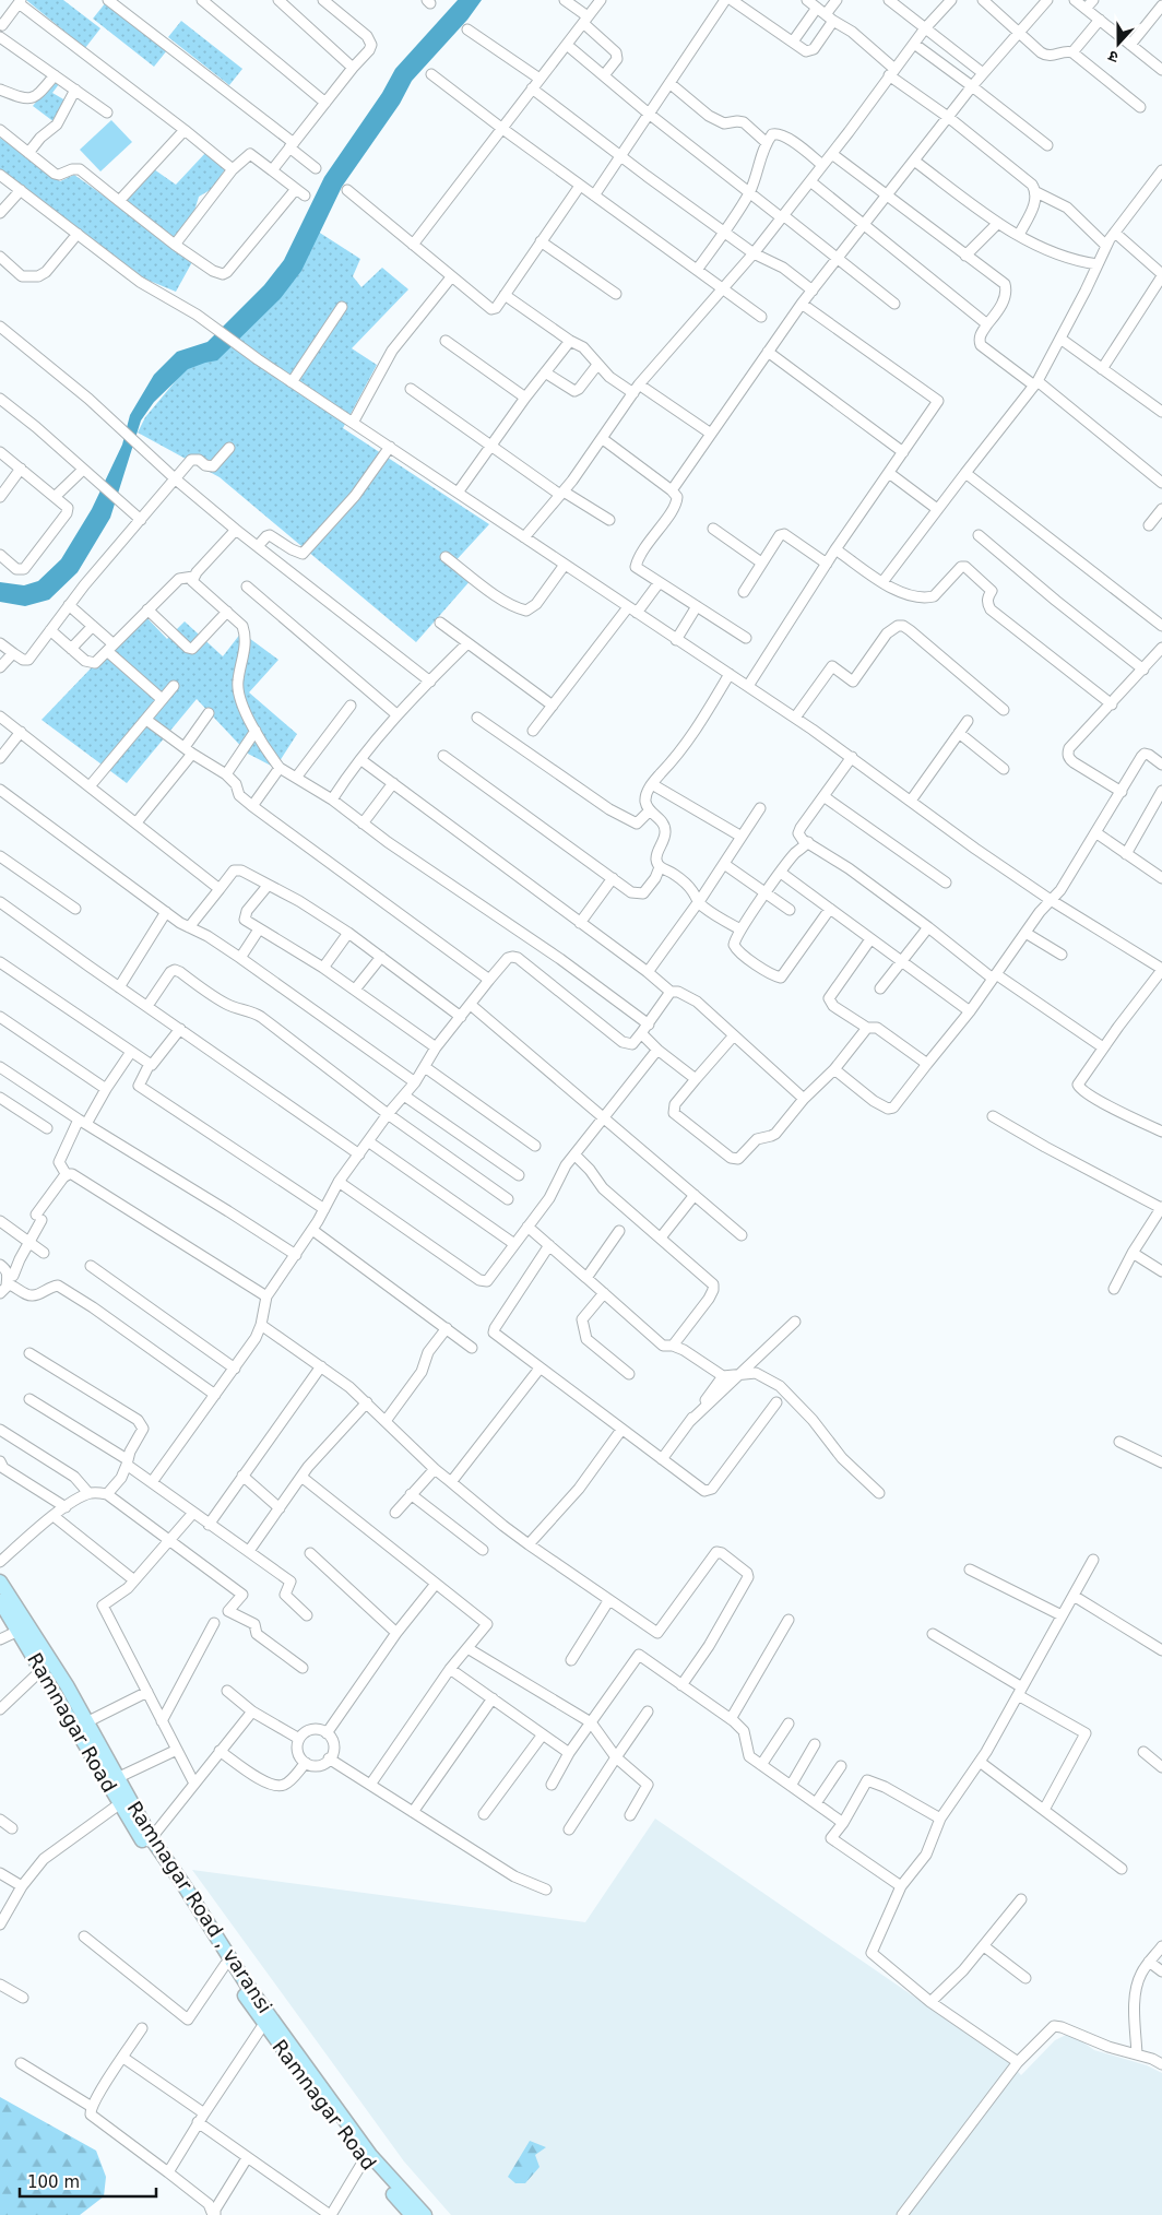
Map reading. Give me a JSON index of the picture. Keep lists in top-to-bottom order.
{
  "streets": {
    "main road": ["Ramnagar Road", "Ramnagar Road , varansi"]
  },
  "crossings": [
    ["Ramnagar Road", "Ramnagar Road , varansi"]
  ],
  "scale_bar": "100 m",
  "north": "bottom"
}
